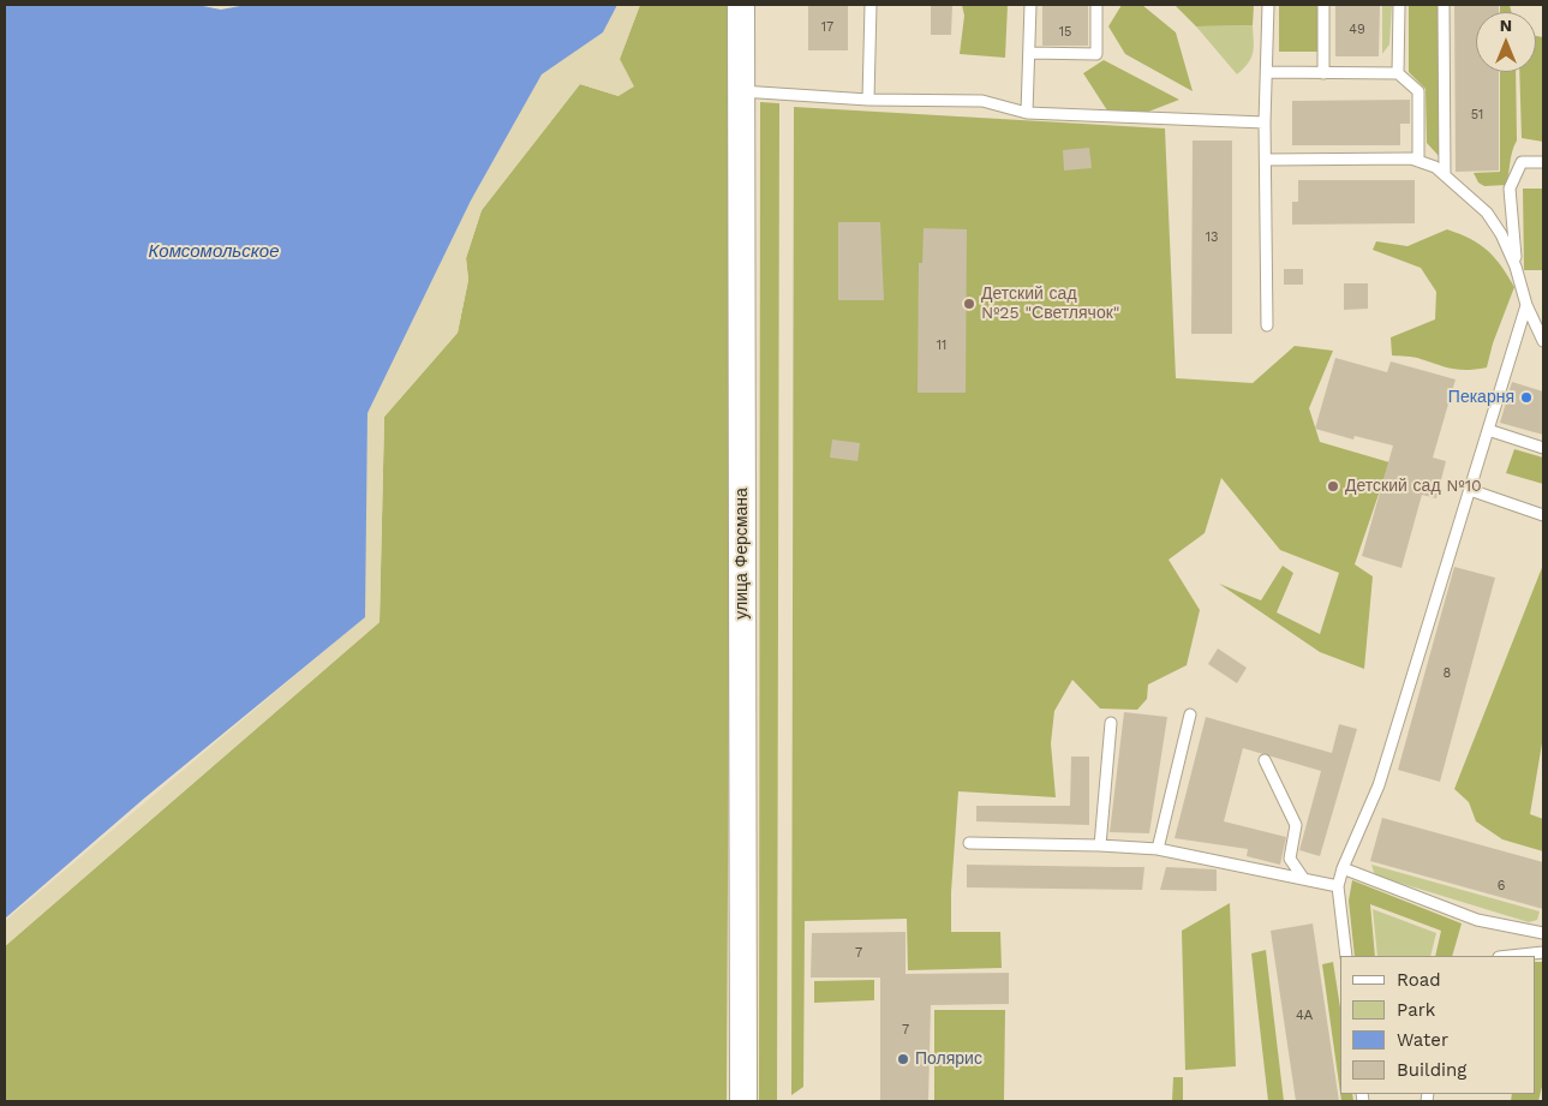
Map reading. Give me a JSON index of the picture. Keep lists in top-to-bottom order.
{
  "streets": {
    "street": ["улица Ферсмана"]
  },
  "water": ["Комсомольское"],
  "places": [
    "Детский сад №25 \"Светлячок\"",
    "Пекарня",
    "Детский сад №10",
    "Полярис"
  ],
  "house_numbers": [
    "17",
    "49",
    "15",
    "51",
    "13",
    "11",
    "8",
    "6",
    "7",
    "4А",
    "7"
  ],
  "legend": [
    "Road",
    "Park",
    "Water",
    "Building"
  ],
  "north": "top"
}
